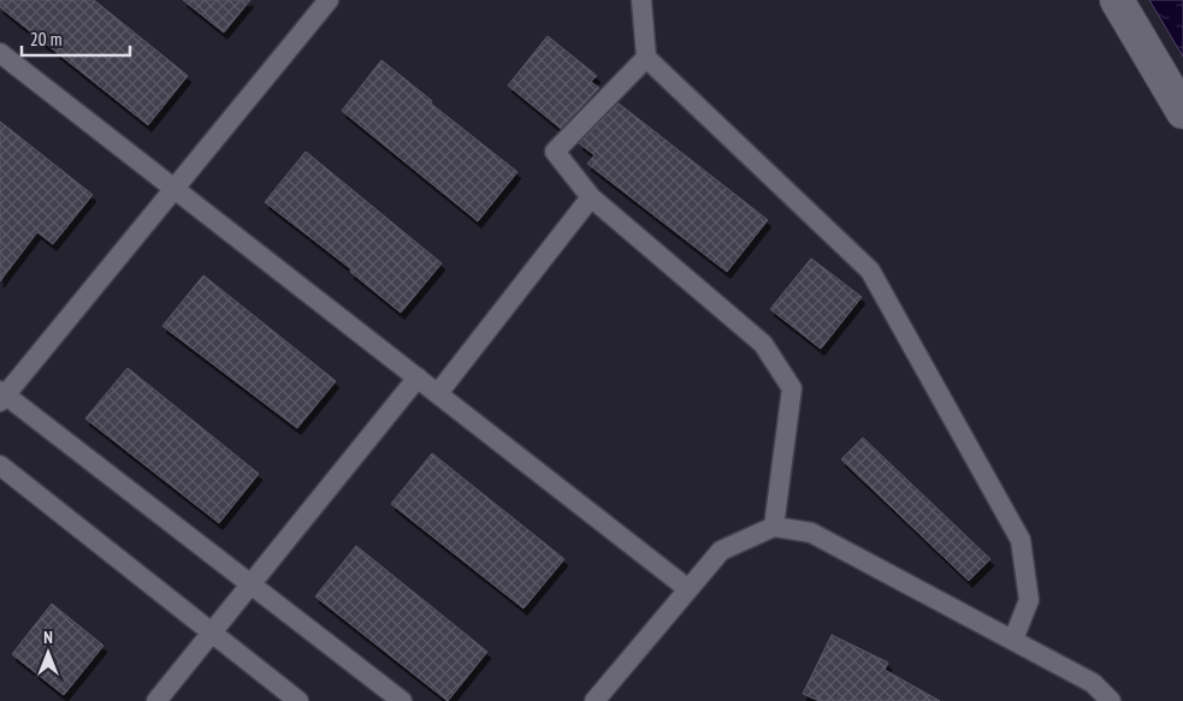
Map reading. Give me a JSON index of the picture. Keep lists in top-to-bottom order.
{
  "scale_bar": "20 m",
  "north": "top"
}
